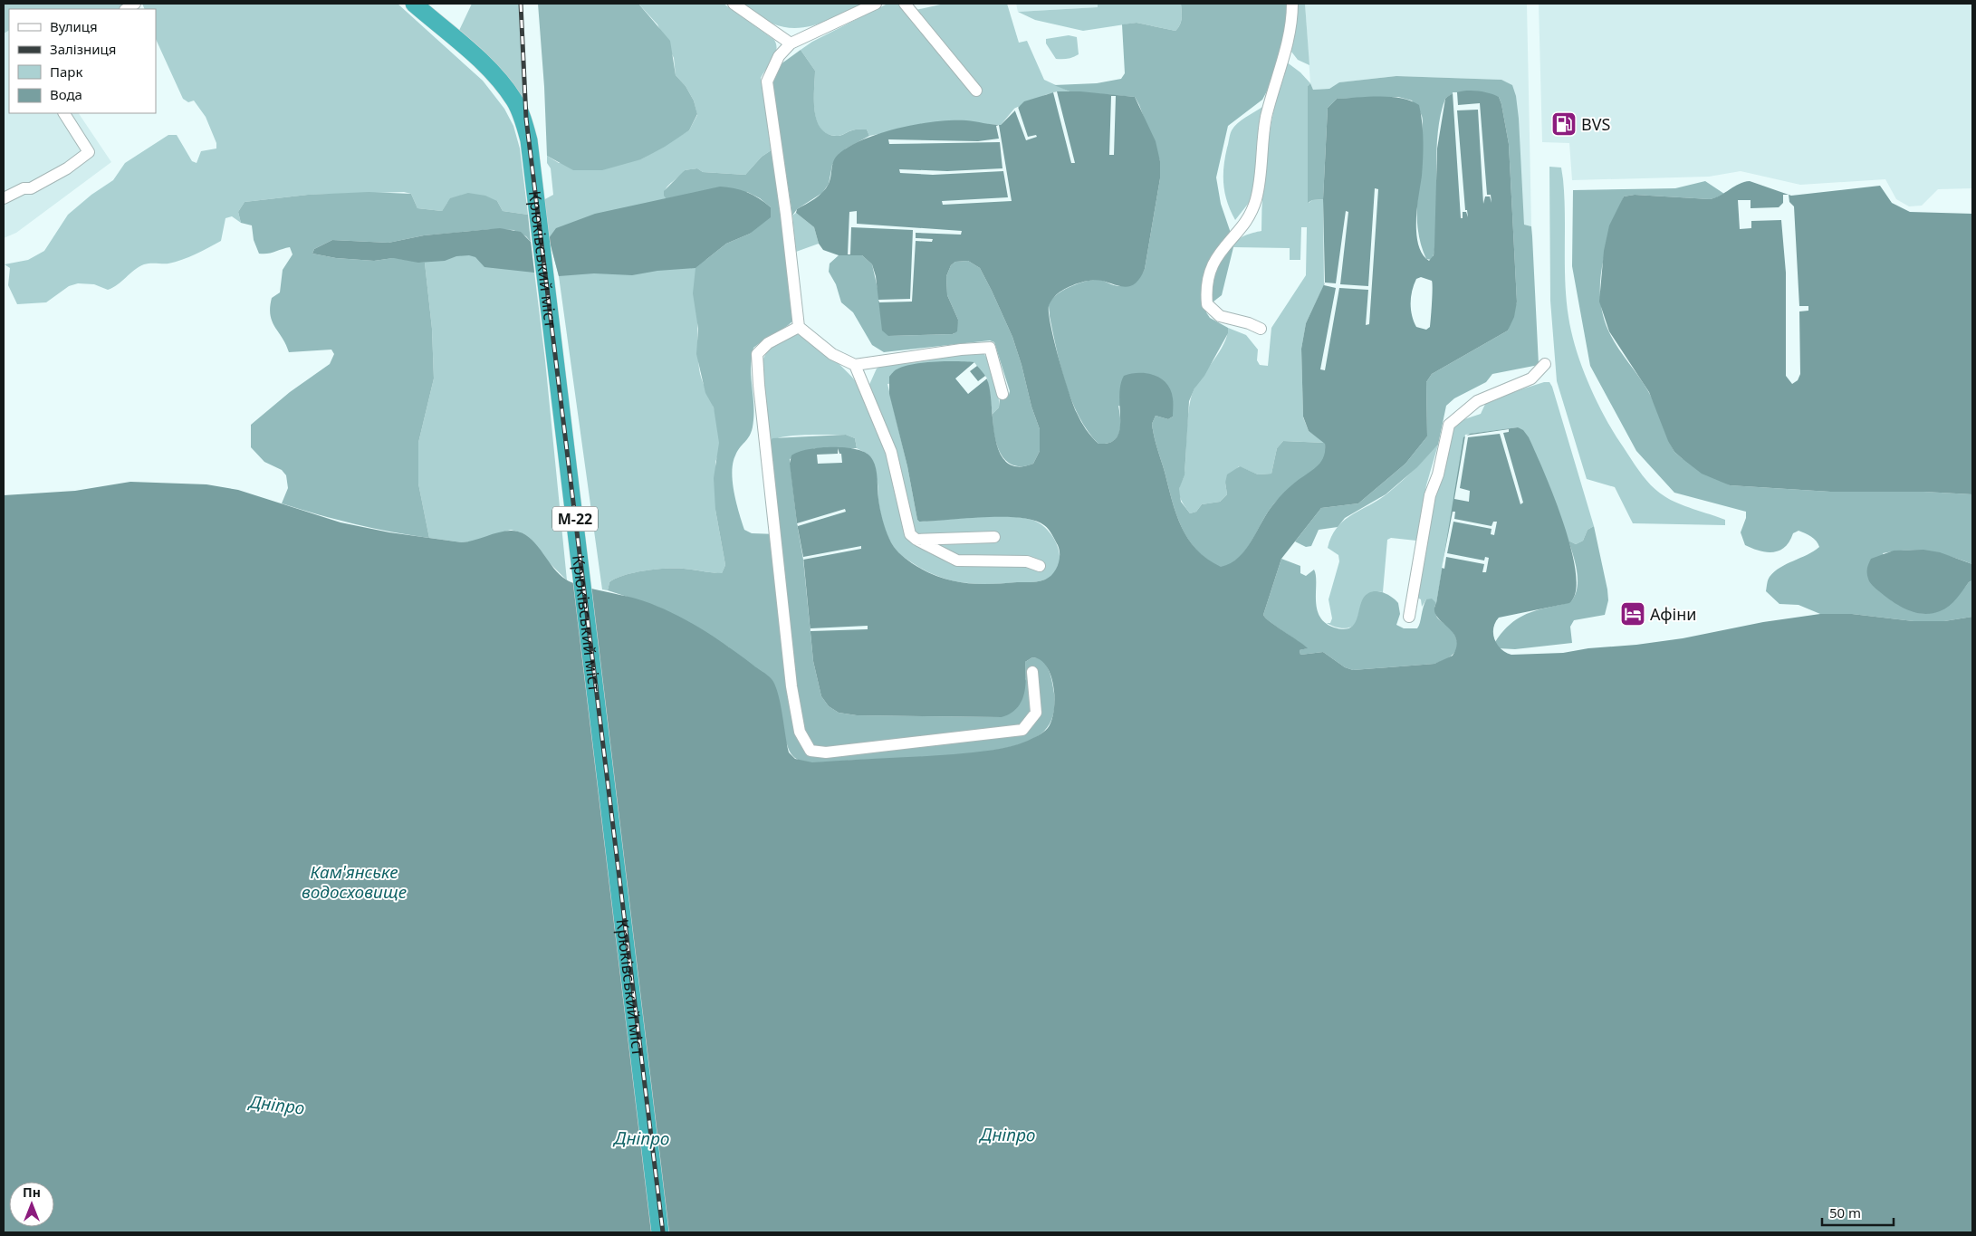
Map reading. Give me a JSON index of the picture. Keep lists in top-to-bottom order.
{
  "streets": {
    "highway": ["Крюківський міст", "М-22"]
  },
  "water": ["Кам'янське водосховище", "Дніпро"],
  "places": {
    "fuel station": ["BVS"],
    "hotel": ["Афіни"]
  },
  "legend": [
    "Вулиця",
    "Залізниця",
    "Парк",
    "Вода"
  ],
  "scale_bar": "50 m",
  "north": "top"
}
